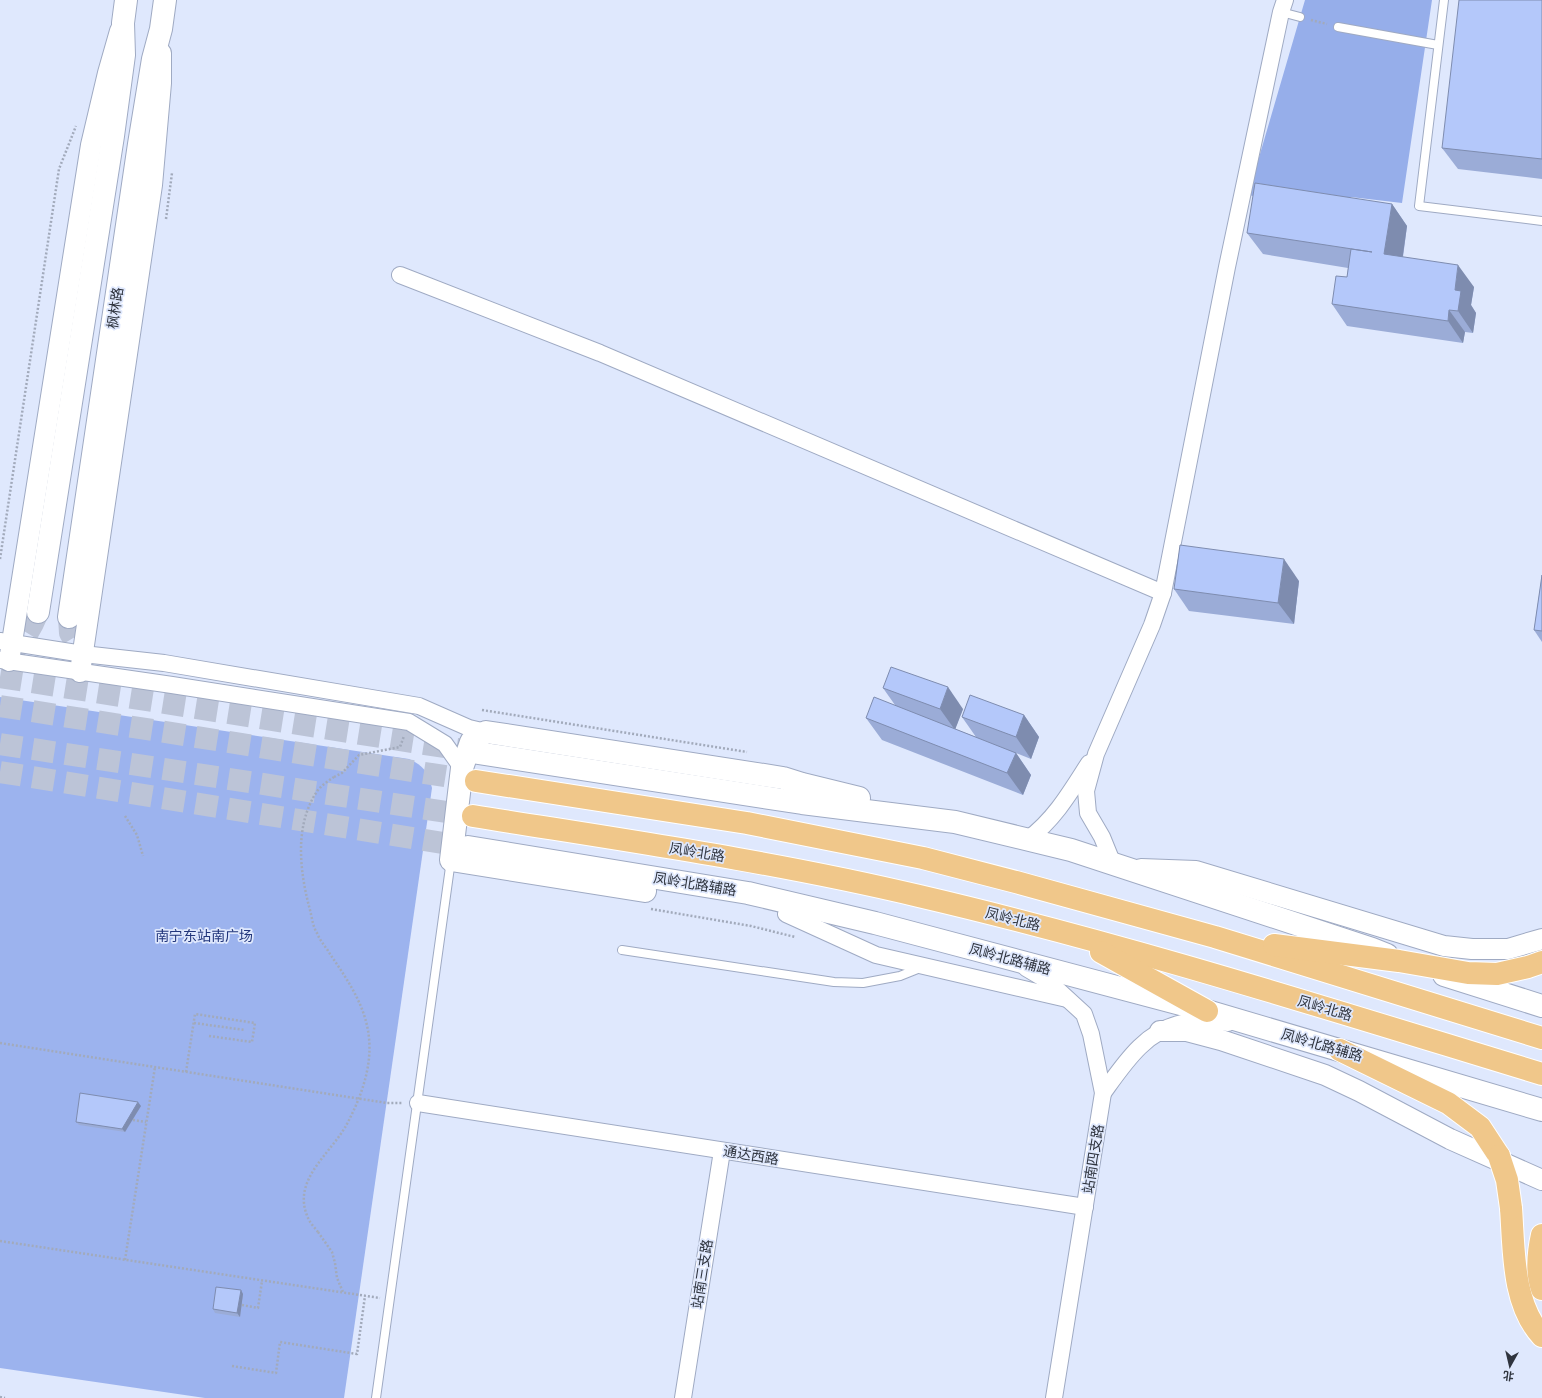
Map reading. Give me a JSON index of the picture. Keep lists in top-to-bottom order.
{
  "streets": {
    "highway": ["凤岭北路"],
    "main road": ["枫林路", "凤岭北路辅路"],
    "street": ["通达西路", "站南四支路", "站南三支路"]
  },
  "crossings": [
    ["凤岭北路辅路", "站南四支路"],
    ["通达西路", "站南四支路"],
    ["通达西路", "站南三支路"]
  ],
  "parks": ["南宁东站南广场"],
  "north": "bottom"
}
